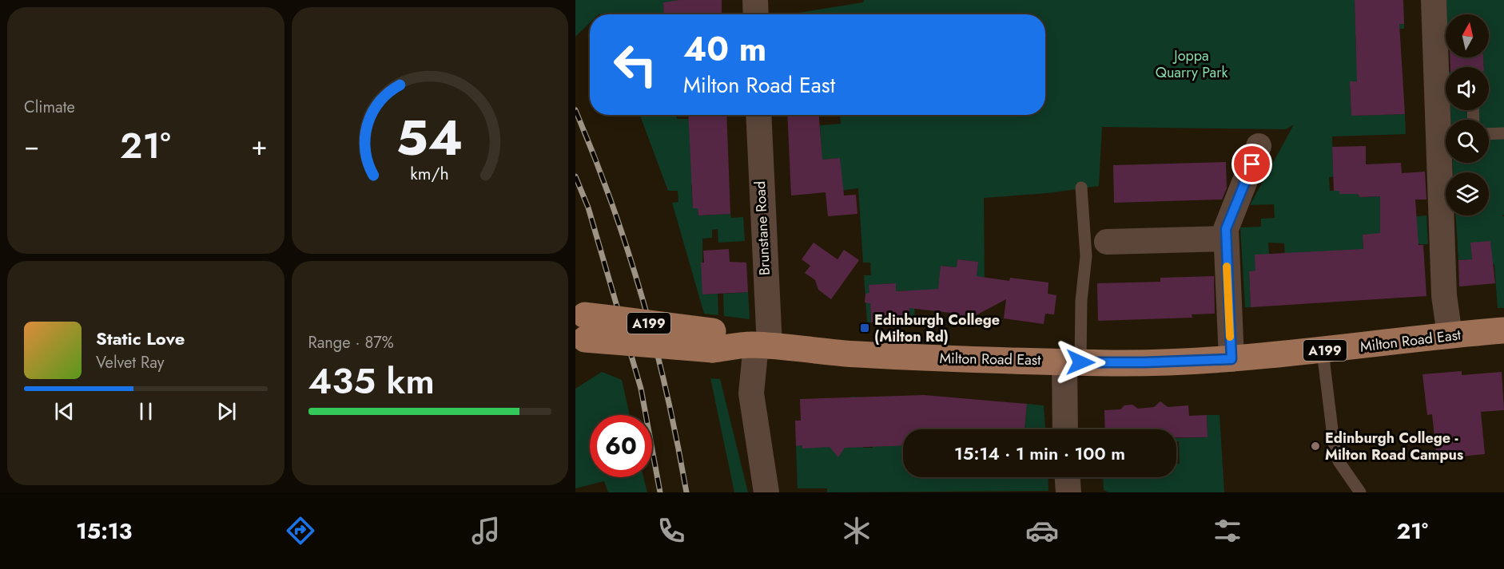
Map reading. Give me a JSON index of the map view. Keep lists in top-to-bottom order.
{
  "streets": {
    "main road": ["A199", "Milton Road East"],
    "street": ["Brunstane Road"]
  },
  "crossings": [
    ["Brunstane Road", "Milton Road East"]
  ],
  "parks": ["Joppa Quarry Park"],
  "places": {
    "transit": ["Edinburgh College (Milton Rd)"],
    "other": ["Edinburgh College - Milton Road Campus"]
  },
  "north": "top",
  "page": {
    "tile": [
      "Climate",
      ["Range · 87%", "435 km"]
    ],
    "turn": ["40 m", "Milton Road East"],
    "heat": ["−", "21°", "+"],
    "song": ["Static Love", "Velvet Ray"],
    "limit": "60",
    "trip": "15:14 · 1 min · 100 m",
    "tabs": ["15:13", "21°"],
    "gauge": ["54", "km/h"]
  }
}
